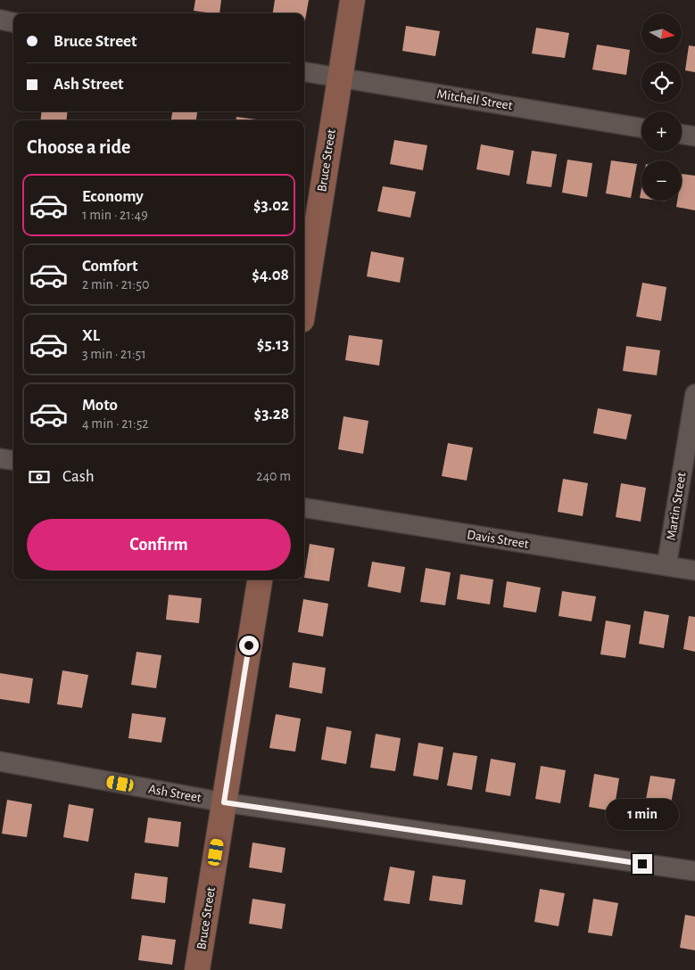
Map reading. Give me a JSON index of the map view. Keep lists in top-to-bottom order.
{
  "streets": {
    "street": [
      "Mitchell Street",
      "Bruce Street",
      "Martin Street",
      "Davis Street",
      "Ash Street"
    ]
  },
  "crossings": [
    ["Mitchell Street", "Bruce Street"],
    ["Bruce Street", "Ash Street"],
    ["Martin Street", "Davis Street"]
  ],
  "north": "right",
  "page": {
    "map_buttons": ["+", "−"],
    "banner": ["Bruce Street", "Ash Street"],
    "heading": "Choose a ride",
    "list": [
      {
        "name": "Economy",
        "note": "1 min · 21:49",
        "value": "$3.02"
      },
      {
        "name": "Comfort",
        "note": "2 min · 21:50",
        "value": "$4.08"
      },
      {
        "name": "XL",
        "note": "3 min · 21:51",
        "value": "$5.13"
      },
      {
        "name": "Moto",
        "note": "4 min · 21:52",
        "value": "$3.28"
      }
    ],
    "pay": ["Cash", "240 m"],
    "buttons": "Confirm",
    "bubble": "1 min"
  }
}
